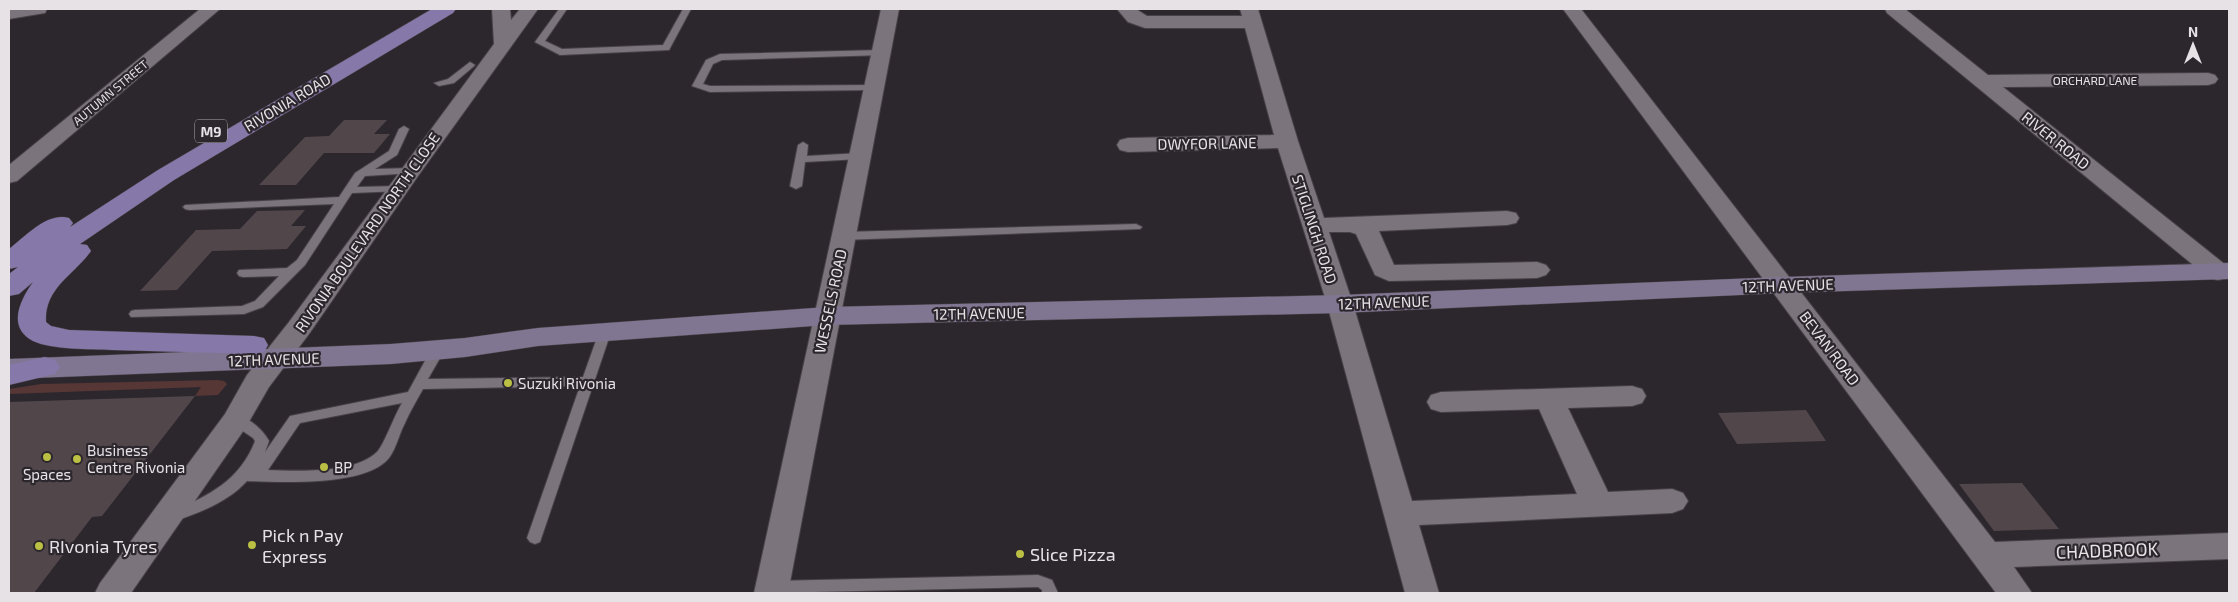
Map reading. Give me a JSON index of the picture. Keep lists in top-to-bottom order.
{
  "streets": {
    "main road": ["RIVONIA ROAD", "M9", "12TH AVENUE"],
    "street": [
      "ORCHARD LANE",
      "AUTUMN STREET",
      "RIVER ROAD",
      "DWYFOR LANE",
      "STIGLINGH ROAD",
      "RIVONIA BOULEVARD NORTH CLOSE",
      "WESSELS ROAD",
      "BEVAN ROAD",
      "CHADBROOK"
    ]
  },
  "crossings": [
    ["ORCHARD LANE", "RIVER ROAD"],
    ["RIVER ROAD", "12TH AVENUE"],
    ["DWYFOR LANE", "STIGLINGH ROAD"],
    ["STIGLINGH ROAD", "12TH AVENUE"],
    ["RIVONIA BOULEVARD NORTH CLOSE", "12TH AVENUE"],
    ["12TH AVENUE", "WESSELS ROAD"],
    ["12TH AVENUE", "BEVAN ROAD"],
    ["BEVAN ROAD", "CHADBROOK"]
  ],
  "places": [
    "Suzuki Rivonia",
    "Spaces",
    "Business Centre Rivonia",
    "BP",
    "Pick n Pay Express",
    "RIvonia Tyres",
    "Slice Pizza"
  ],
  "north": "top"
}
